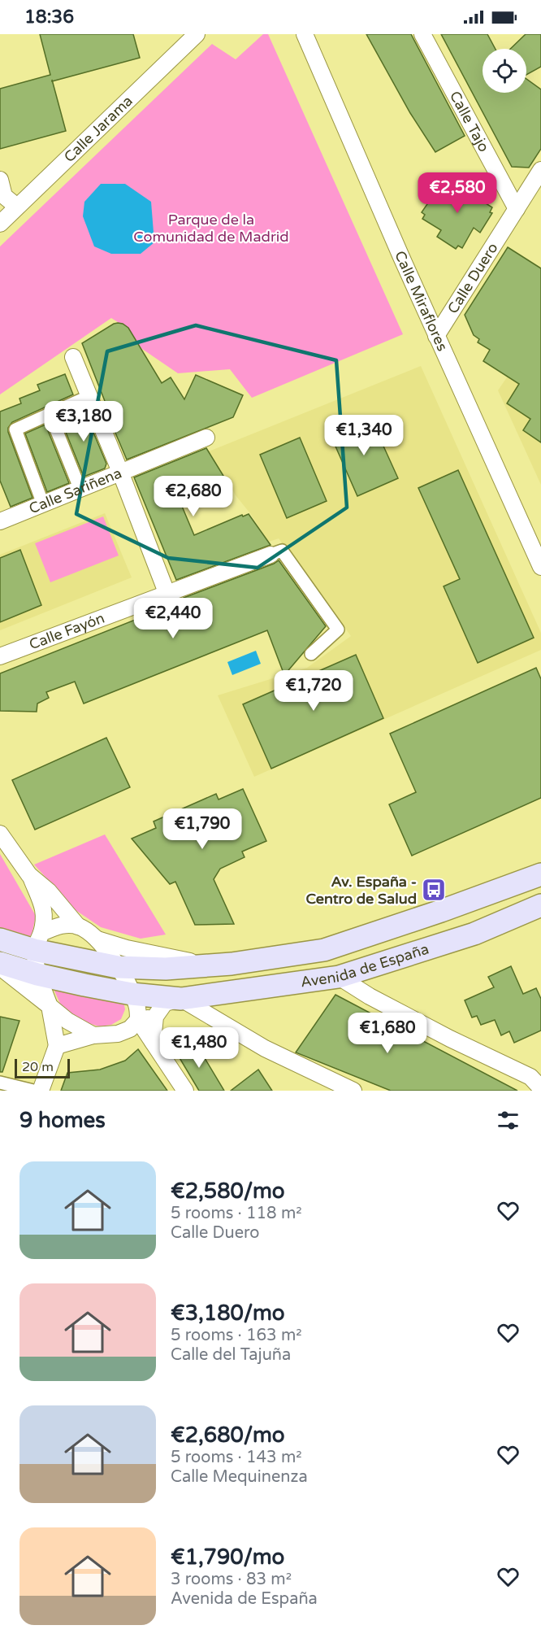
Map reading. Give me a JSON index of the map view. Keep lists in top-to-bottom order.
{
  "streets": {
    "main road": ["Avenida de España"],
    "street": [
      "Calle Tajo",
      "Calle Jarama",
      "Calle Duero",
      "Calle Miraflores",
      "Calle Sariñena",
      "Calle Fayón"
    ]
  },
  "crossings": [
    ["Calle Tajo", "Calle Duero"],
    ["Calle Duero", "Calle Miraflores"]
  ],
  "parks": ["Parque de la Comunidad de Madrid"],
  "places": {
    "bus stop": ["Av. España - Centro de Salud"]
  },
  "scale_bar": "20 m",
  "page": {
    "status": "18:36",
    "price": [
      "€2,580",
      "€3,180",
      "€1,340",
      "€2,680",
      "€2,440",
      "€1,720",
      "€1,790",
      "€1,680",
      "€1,480"
    ],
    "scale": "20 m",
    "heading": "9 homes",
    "list": [
      {
        "name": "€2,580/mo",
        "note": "5 rooms · 118 m² · Calle Duero"
      },
      {
        "name": "€3,180/mo",
        "note": "5 rooms · 163 m² · Calle del Tajuña"
      },
      {
        "name": "€2,680/mo",
        "note": "5 rooms · 143 m² · Calle Mequinenza"
      },
      {
        "name": "€1,790/mo",
        "note": "3 rooms · 83 m² · Avenida de España"
      }
    ]
  }
}
